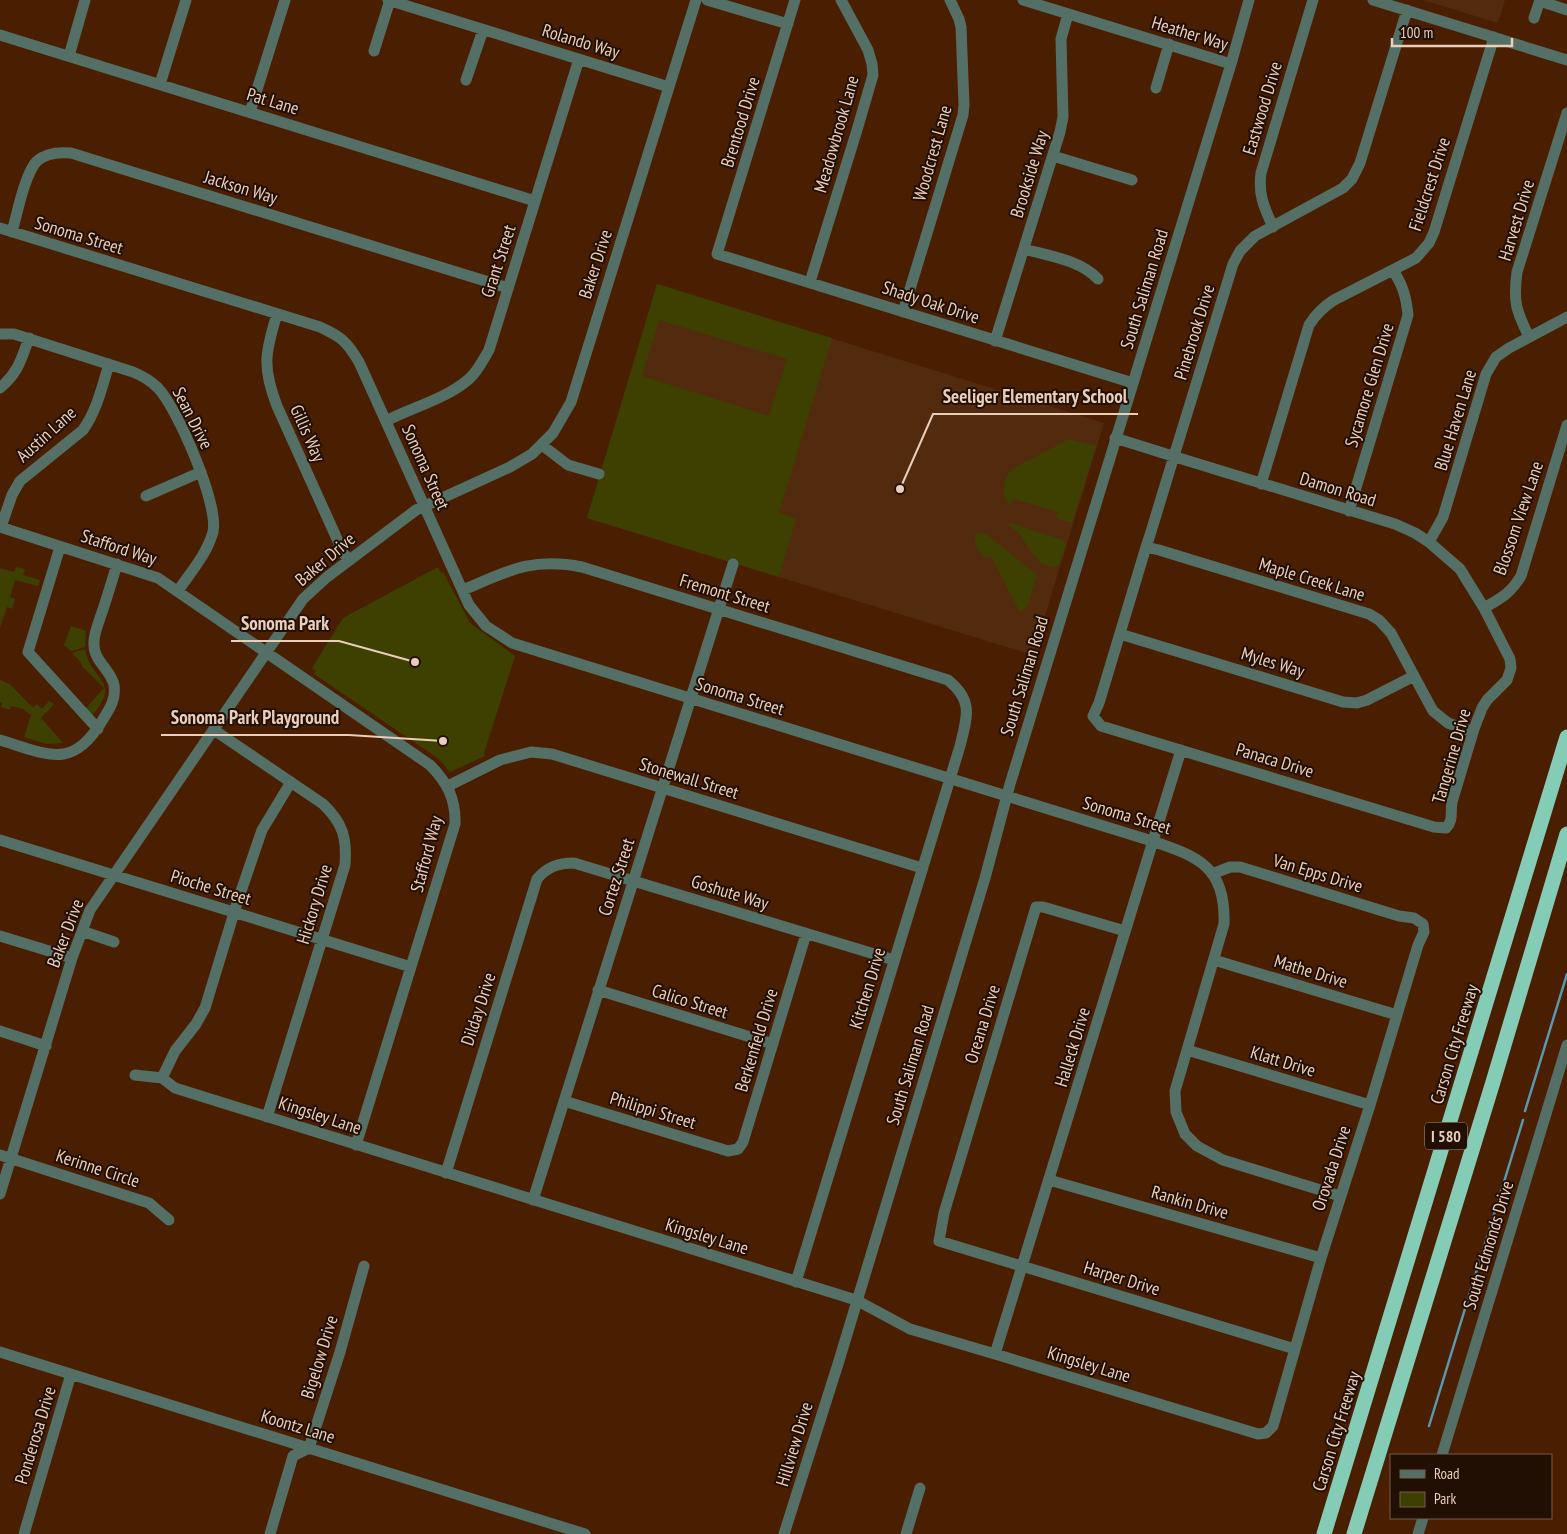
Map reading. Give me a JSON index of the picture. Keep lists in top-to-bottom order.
{
  "streets": {
    "highway": ["Carson City Freeway", "I 580"],
    "street": [
      "Heather Way",
      "Rolando Way",
      "Pat Lane",
      "Eastwood Drive",
      "Brentood Drive",
      "Meadowbrook Lane",
      "Woodcrest Lane",
      "Brookside Way",
      "Fieldcrest Drive",
      "Jackson Way",
      "Harvest Drive",
      "Sonoma Street",
      "Grant Street",
      "Baker Drive",
      "South Saliman Road",
      "Shady Oak Drive",
      "Pinebrook Drive",
      "Sycamore Glen Drive",
      "Sean Drive",
      "Blue Haven Lane",
      "Gillis Way",
      "Austin Lane",
      "Damon Road",
      "Blossom View Lane",
      "Stafford Way",
      "Maple Creek Lane",
      "Fremont Street",
      "Myles Way",
      "Tangerine Drive",
      "Panaca Drive",
      "Stonewall Street",
      "Van Epps Drive",
      "Cortez Street",
      "Pioche Street",
      "Goshute Way",
      "Hickory Drive",
      "Mathe Drive",
      "Kitchen Drive",
      "Calico Street",
      "Dilday Drive",
      "Oreana Drive",
      "Berkenfield Drive",
      "Halleck Drive",
      "Klatt Drive",
      "Philippi Street",
      "Kingsley Lane",
      "Kerinne Circle",
      "Orovada Drive",
      "Rankin Drive",
      "South Edmonds Drive",
      "Harper Drive",
      "Bigelow Drive",
      "Koontz Lane",
      "Ponderosa Drive",
      "Hillview Drive"
    ]
  },
  "crossings": [
    ["Heather Way", "Brookside Way"],
    ["Heather Way", "South Saliman Road"],
    ["Rolando Way", "Grant Street"],
    ["Rolando Way", "Baker Drive"],
    ["Pat Lane", "Grant Street"],
    ["Eastwood Drive", "Pinebrook Drive"],
    ["Brentood Drive", "Shady Oak Drive"],
    ["Meadowbrook Lane", "Shady Oak Drive"],
    ["Woodcrest Lane", "Shady Oak Drive"],
    ["Brookside Way", "Shady Oak Drive"],
    ["Fieldcrest Drive", "Sycamore Glen Drive"],
    ["Fieldcrest Drive", "Damon Road"],
    ["Jackson Way", "Sonoma Street"],
    ["Jackson Way", "Grant Street"],
    ["Harvest Drive", "Blue Haven Lane"],
    ["Sonoma Street", "Grant Street"],
    ["Sonoma Street", "Baker Drive"],
    ["Sonoma Street", "South Saliman Road"],
    ["Sonoma Street", "Gillis Way"],
    ["Sonoma Street", "Fremont Street"],
    ["Sonoma Street", "Van Epps Drive"],
    ["Sonoma Street", "Cortez Street"],
    ["Sonoma Street", "Mathe Drive"],
    ["Sonoma Street", "Kitchen Drive"],
    ["Sonoma Street", "Halleck Drive"],
    ["Sonoma Street", "Klatt Drive"],
    ["Sonoma Street", "Orovada Drive"],
    ["Baker Drive", "Gillis Way"],
    ["Baker Drive", "Stafford Way"],
    ["Baker Drive", "Pioche Street"],
    ["Baker Drive", "Hickory Drive"],
    ["Baker Drive", "Kerinne Circle"],
    ["South Saliman Road", "Shady Oak Drive"],
    ["South Saliman Road", "Damon Road"],
    ["South Saliman Road", "Kingsley Lane"],
    ["South Saliman Road", "Hillview Drive"],
    ["Pinebrook Drive", "Damon Road"],
    ["Pinebrook Drive", "Maple Creek Lane"],
    ["Pinebrook Drive", "Myles Way"],
    ["Pinebrook Drive", "Panaca Drive"],
    ["Sycamore Glen Drive", "Damon Road"],
    ["Sean Drive", "Austin Lane"],
    ["Sean Drive", "Stafford Way"],
    ["Blue Haven Lane", "Damon Road"],
    ["Austin Lane", "Stafford Way"],
    ["Damon Road", "Blossom View Lane"],
    ["Damon Road", "Tangerine Drive"],
    ["Stafford Way", "Stonewall Street"],
    ["Stafford Way", "Pioche Street"],
    ["Stafford Way", "Kingsley Lane"],
    ["Maple Creek Lane", "Myles Way"],
    ["Maple Creek Lane", "Tangerine Drive"],
    ["Fremont Street", "Cortez Street"],
    ["Fremont Street", "Kitchen Drive"],
    ["Tangerine Drive", "Panaca Drive"],
    ["Panaca Drive", "Halleck Drive"],
    ["Stonewall Street", "Cortez Street"],
    ["Stonewall Street", "Kitchen Drive"],
    ["Van Epps Drive", "Orovada Drive"],
    ["Cortez Street", "Goshute Way"],
    ["Cortez Street", "Calico Street"],
    ["Cortez Street", "Philippi Street"],
    ["Cortez Street", "Kingsley Lane"],
    ["Pioche Street", "Hickory Drive"],
    ["Goshute Way", "Kitchen Drive"],
    ["Goshute Way", "Dilday Drive"],
    ["Goshute Way", "Berkenfield Drive"],
    ["Hickory Drive", "Kingsley Lane"],
    ["Mathe Drive", "Orovada Drive"],
    ["Kitchen Drive", "Kingsley Lane"],
    ["Calico Street", "Berkenfield Drive"],
    ["Dilday Drive", "Kingsley Lane"],
    ["Oreana Drive", "Halleck Drive"],
    ["Oreana Drive", "Harper Drive"],
    ["Berkenfield Drive", "Philippi Street"],
    ["Halleck Drive", "Kingsley Lane"],
    ["Halleck Drive", "Rankin Drive"],
    ["Halleck Drive", "Harper Drive"],
    ["Klatt Drive", "Orovada Drive"],
    ["Kingsley Lane", "Orovada Drive"],
    ["Orovada Drive", "Rankin Drive"],
    ["Orovada Drive", "Harper Drive"],
    ["Bigelow Drive", "Koontz Lane"],
    ["Koontz Lane", "Ponderosa Drive"]
  ],
  "places": ["Seeliger Elementary School", "Sonoma Park", "Sonoma Park Playground"],
  "legend": ["Road", "Park"],
  "scale_bar": "100 m"
}
